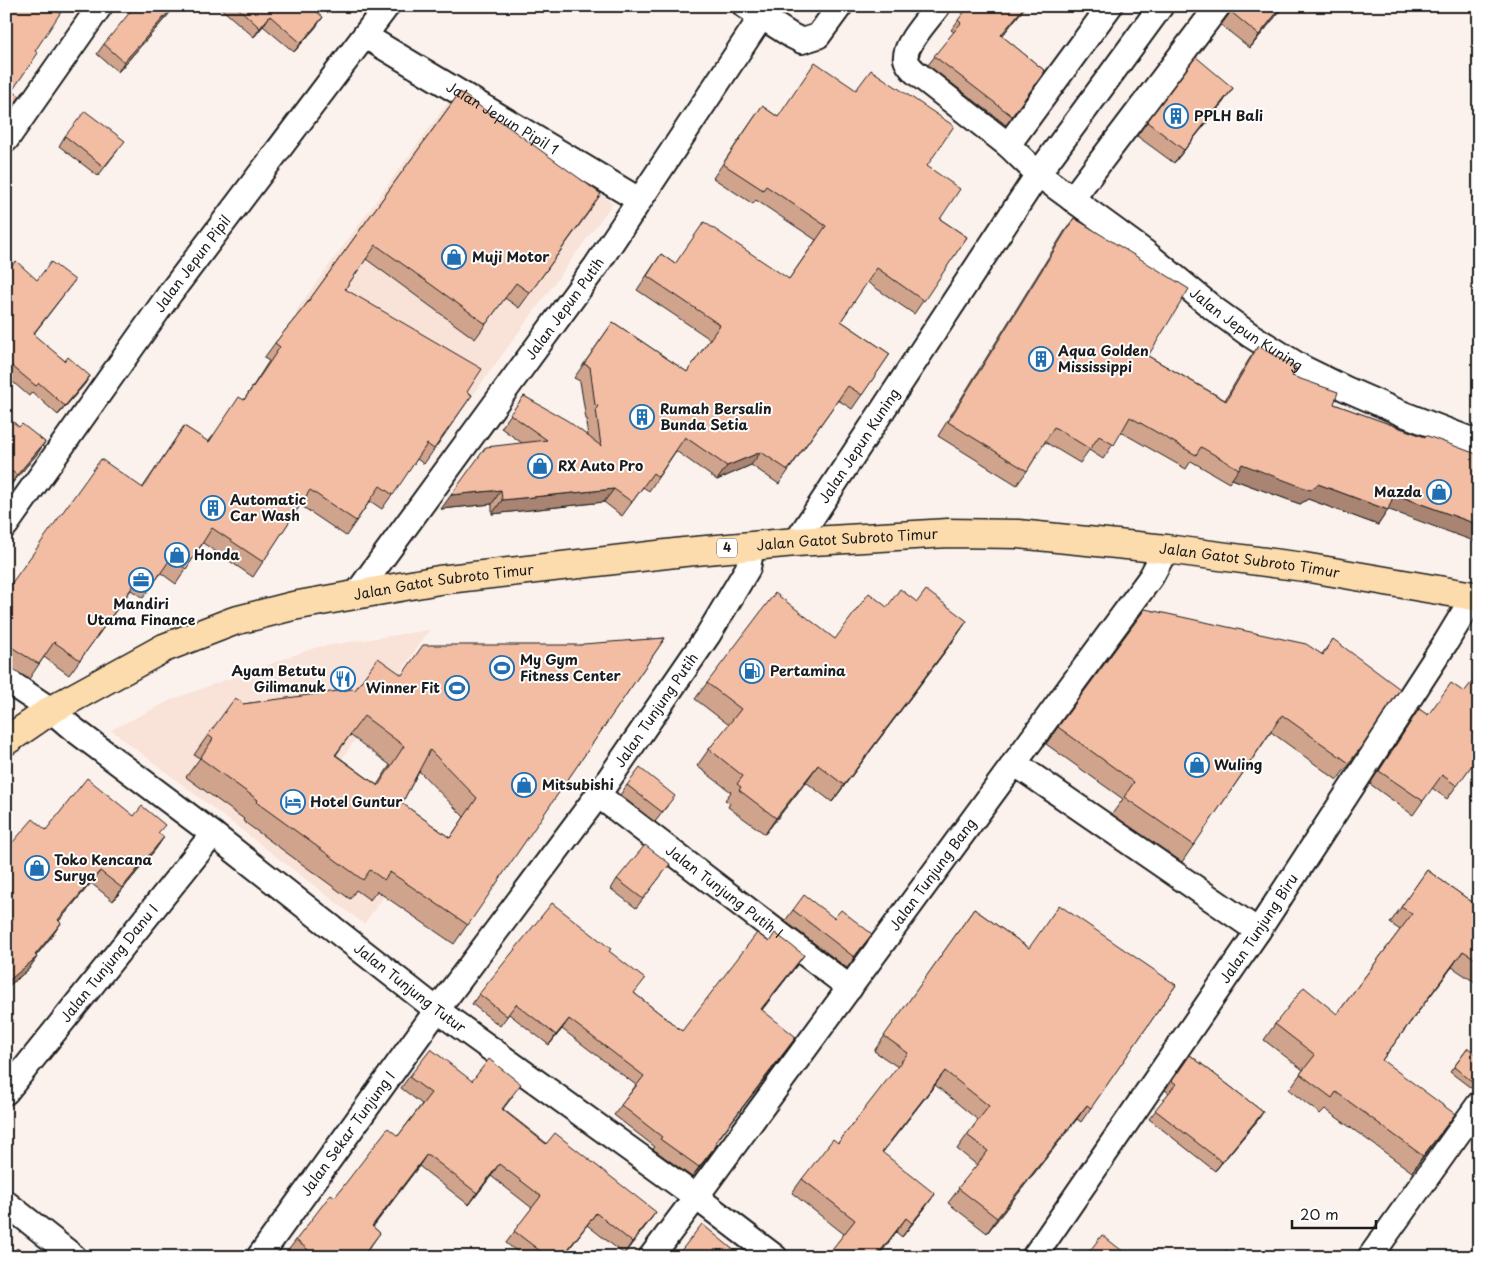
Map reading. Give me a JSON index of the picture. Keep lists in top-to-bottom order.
{
  "streets": {
    "highway": ["Jalan Gatot Subroto Timur", "4"],
    "street": [
      "Jalan Jepun Pipil 1",
      "Jalan Jepun Pipil",
      "Jalan Jepun Putih",
      "Jalan Jepun Kuning",
      "Jalan Tunjung Putih",
      "Jalan Tunjung Bang",
      "Jalan Tunjung Putih I",
      "Jalan Tunjung Biru",
      "Jalan Tunjung Danu I",
      "Jalan Tunjung Tutur",
      "Jalan Sekar Tunjung I"
    ]
  },
  "crossings": [
    ["Jalan Jepun Pipil 1", "Jalan Jepun Pipil"],
    ["Jalan Jepun Pipil 1", "Jalan Jepun Putih"],
    ["Jalan Jepun Putih", "Jalan Gatot Subroto Timur"],
    ["Jalan Jepun Kuning", "Jalan Gatot Subroto Timur"],
    ["Jalan Gatot Subroto Timur", "Jalan Tunjung Putih"],
    ["Jalan Gatot Subroto Timur", "Jalan Tunjung Bang"],
    ["Jalan Gatot Subroto Timur", "Jalan Tunjung Biru"],
    ["Jalan Gatot Subroto Timur", "Jalan Tunjung Tutur"],
    ["Jalan Tunjung Putih", "Jalan Tunjung Putih I"],
    ["Jalan Tunjung Putih", "Jalan Tunjung Tutur"],
    ["Jalan Tunjung Putih", "Jalan Sekar Tunjung I"],
    ["Jalan Tunjung Bang", "Jalan Tunjung Putih I"],
    ["Jalan Tunjung Bang", "Jalan Tunjung Tutur"],
    ["Jalan Tunjung Danu I", "Jalan Tunjung Tutur"],
    ["Jalan Tunjung Tutur", "Jalan Sekar Tunjung I"]
  ],
  "places": {
    "building": [
      "PPLH Bali",
      "Aqua Golden Mississippi",
      "Rumah Bersalin Bunda Setia",
      "Automatic Car Wash"
    ],
    "shop": [
      "Muji Motor",
      "RX Auto Pro",
      "Mazda",
      "Honda",
      "Wuling",
      "Mitsubishi",
      "Toko Kencana Surya"
    ],
    "office": ["Mandiri Utama Finance"],
    "sports": ["My Gym Fitness Center", "Winner Fit"],
    "fuel station": ["Pertamina"],
    "restaurant": ["Ayam Betutu Gilimanuk"],
    "hotel": ["Hotel Guntur"]
  },
  "scale_bar": "20 m"
}
